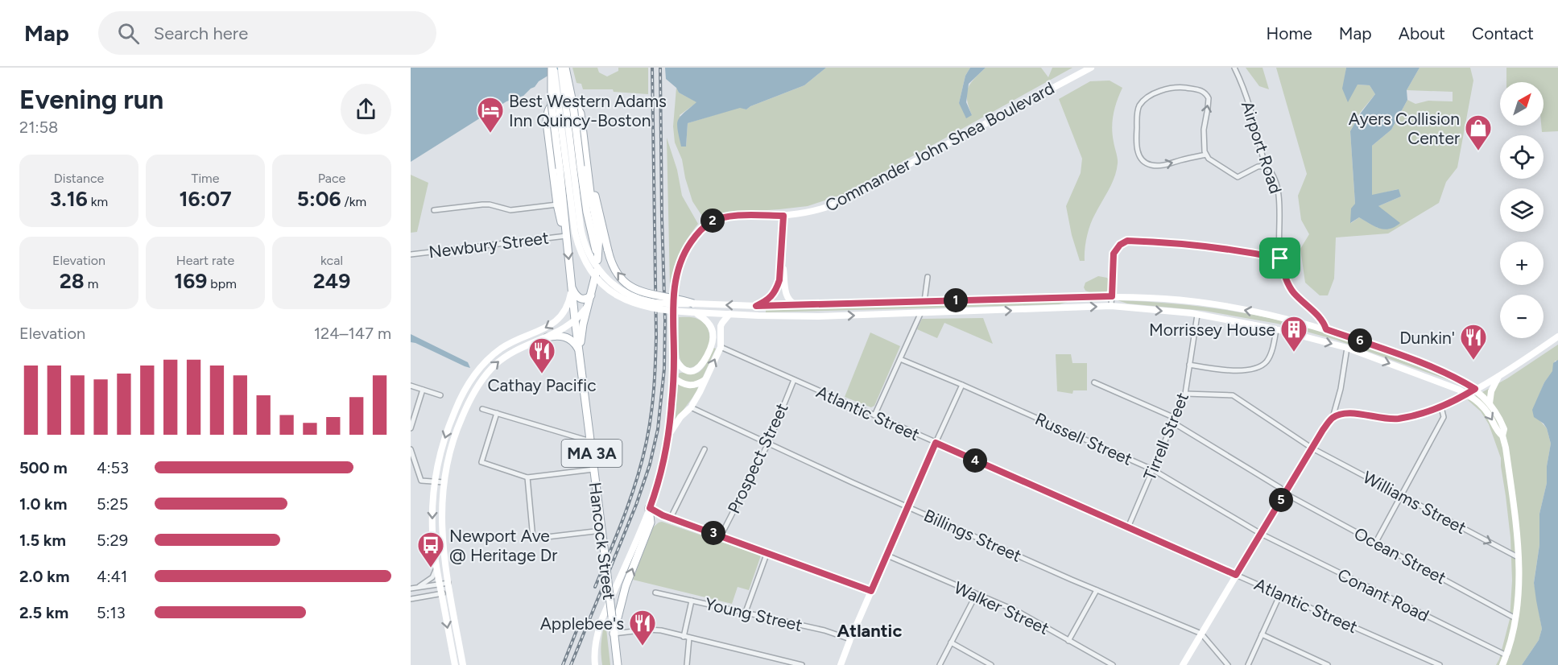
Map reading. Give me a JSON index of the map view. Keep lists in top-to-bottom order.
{
  "streets": {
    "main road": ["Commander John Shea Boulevard", "MA 3A", "Hancock Street"],
    "street": [
      "Airport Road",
      "Newbury Street",
      "Atlantic Street",
      "Tirrell Street",
      "Russell Street",
      "Prospect Street",
      "Williams Street",
      "Billings Street",
      "Ocean Street",
      "Conant Road",
      "Walker Street",
      "Young Street"
    ]
  },
  "crossings": [
    ["Newbury Street", "Hancock Street"],
    ["Atlantic Street", "Tirrell Street"],
    ["Atlantic Street", "Prospect Street"],
    ["Tirrell Street", "Russell Street"],
    ["Tirrell Street", "Williams Street"],
    ["Tirrell Street", "Ocean Street"],
    ["Russell Street", "Conant Road"],
    ["Prospect Street", "Billings Street"]
  ],
  "one_way": ["Williams Street"],
  "districts": ["Atlantic"],
  "places": {
    "hotel": ["Best Western Adams Inn Quincy-Boston"],
    "shop": ["Ayers Collision Center"],
    "building": ["Morrissey House"],
    "restaurant": ["Dunkin'", "Cathay Pacific", "Applebee's"],
    "bus stop": ["Newport Ave @ Heritage Dr"]
  },
  "north": "top right",
  "page": {
    "header": "Map",
    "search": "Search here",
    "nav": [
      "Home",
      "Map",
      "About",
      "Contact"
    ],
    "heading": ["Evening run", "21:58"],
    "map_buttons": ["+", "−"],
    "stats": [
      ["Distance", "3.16 km"],
      ["Time", "16:07"],
      ["Pace", "5:06 /km"],
      ["Elevation", "28 m"],
      ["Heart rate", "169 bpm"],
      ["kcal", "249"]
    ],
    "pins": [
      "2",
      "1",
      "6",
      "4",
      "5",
      "3"
    ],
    "chart": ["Elevation", "124–147 m"],
    "list": [
      {
        "name": "500 m",
        "note": "4:53"
      },
      {
        "name": "1.0 km",
        "note": "5:25"
      },
      {
        "name": "1.5 km",
        "note": "5:29"
      },
      {
        "name": "2.0 km",
        "note": "4:41"
      },
      {
        "name": "2.5 km",
        "note": "5:13"
      }
    ]
  }
}
